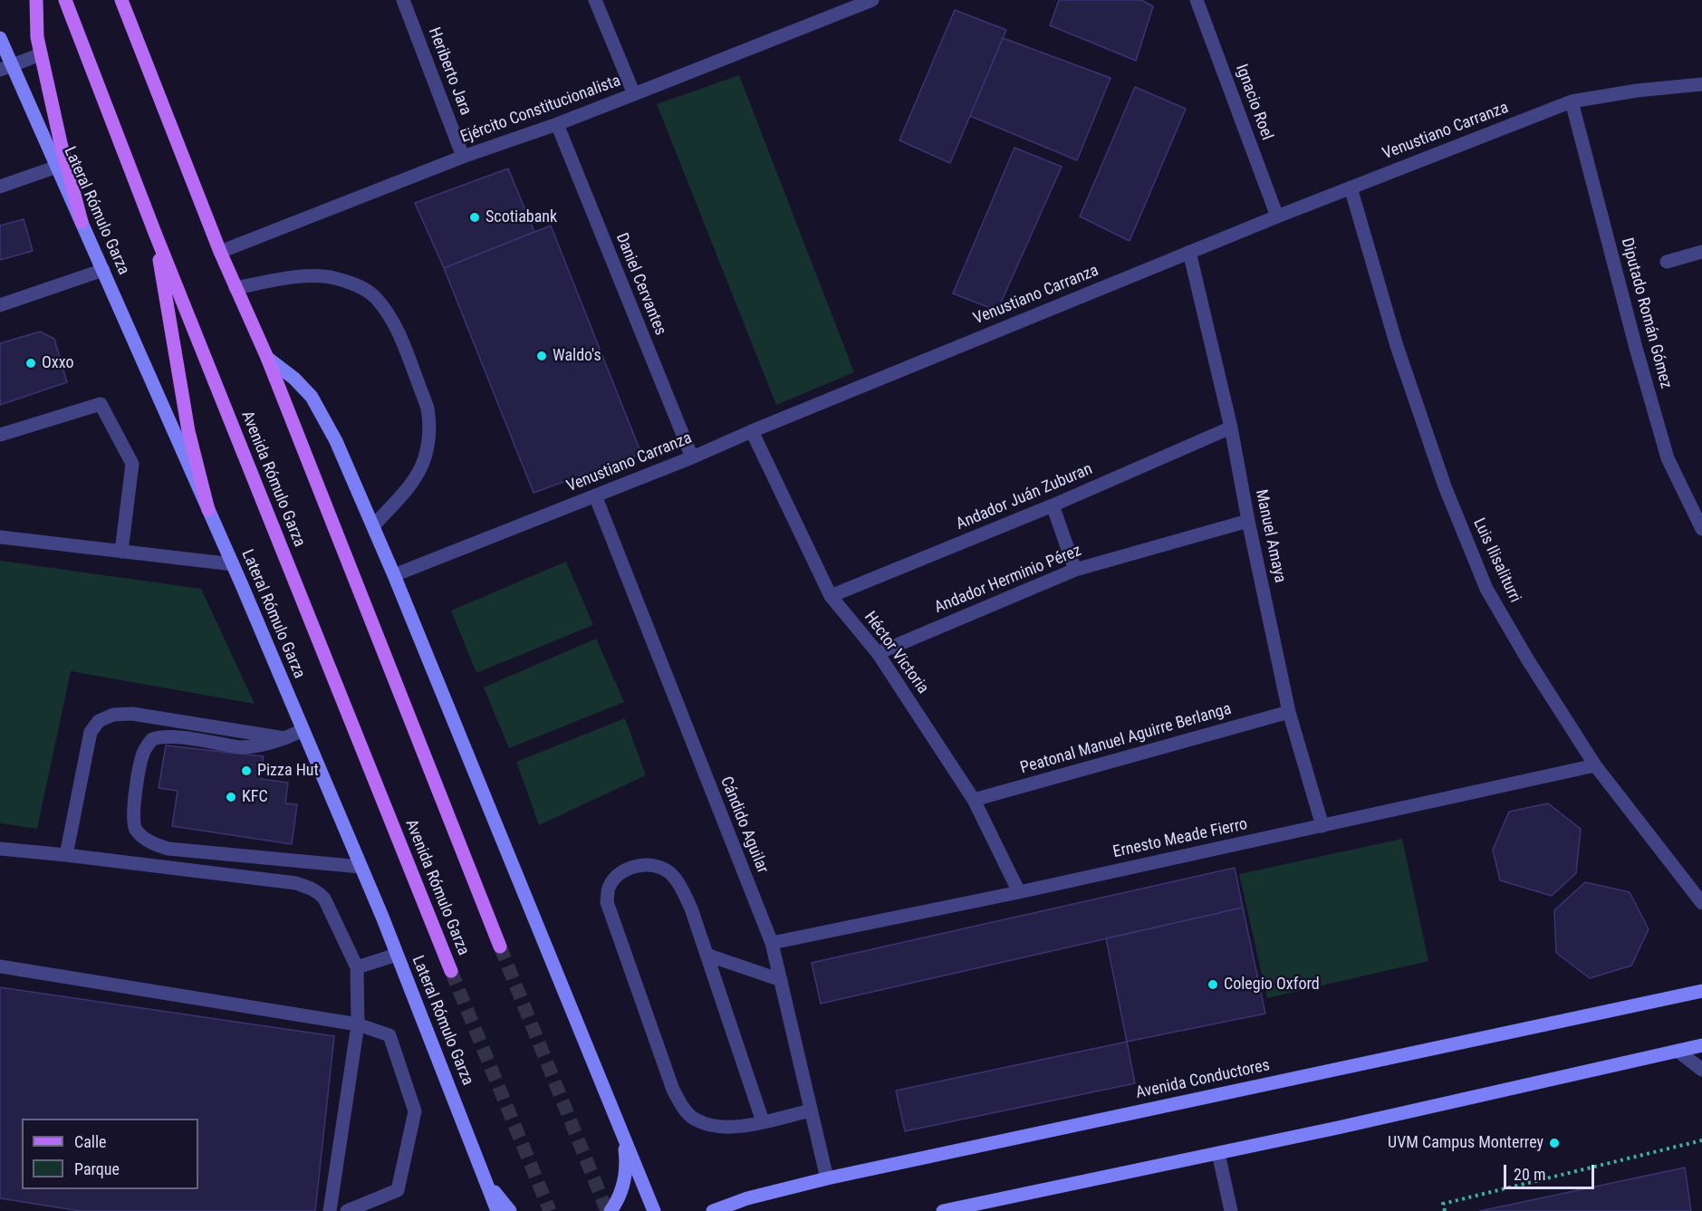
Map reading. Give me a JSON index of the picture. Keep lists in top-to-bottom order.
{
  "streets": {
    "main road": ["Avenida Rómulo Garza"],
    "street": [
      "Heriberto Jara",
      "Ignacio Roel",
      "Ejército Constitucionalista",
      "Venustiano Carranza",
      "Lateral Rómulo Garza",
      "Daniel Cervantes",
      "Diputado Román Gómez",
      "Andador Juán Zuburan",
      "Manuel Amaya",
      "Luis Ilisaliturri",
      "Andador Herminio Pérez",
      "Héctor Victoria",
      "Peatonal Manuel Aguirre Berlanga",
      "Cándido Aguilar",
      "Ernesto Meade Fierro",
      "Avenida Conductores"
    ]
  },
  "crossings": [
    ["Heriberto Jara", "Ejército Constitucionalista"],
    ["Ignacio Roel", "Venustiano Carranza"],
    ["Ejército Constitucionalista", "Daniel Cervantes"],
    ["Venustiano Carranza", "Daniel Cervantes"],
    ["Venustiano Carranza", "Diputado Román Gómez"],
    ["Venustiano Carranza", "Manuel Amaya"],
    ["Venustiano Carranza", "Luis Ilisaliturri"],
    ["Venustiano Carranza", "Héctor Victoria"],
    ["Venustiano Carranza", "Cándido Aguilar"],
    ["Andador Juán Zuburan", "Manuel Amaya"],
    ["Andador Juán Zuburan", "Héctor Victoria"],
    ["Manuel Amaya", "Andador Herminio Pérez"],
    ["Manuel Amaya", "Peatonal Manuel Aguirre Berlanga"],
    ["Manuel Amaya", "Ernesto Meade Fierro"],
    ["Luis Ilisaliturri", "Ernesto Meade Fierro"],
    ["Andador Herminio Pérez", "Héctor Victoria"],
    ["Héctor Victoria", "Peatonal Manuel Aguirre Berlanga"],
    ["Héctor Victoria", "Ernesto Meade Fierro"],
    ["Cándido Aguilar", "Ernesto Meade Fierro"],
    ["Cándido Aguilar", "Avenida Conductores"]
  ],
  "places": [
    "Scotiabank",
    "Waldo's",
    "Oxxo",
    "Pizza Hut",
    "KFC",
    "Colegio Oxford",
    "UVM Campus Monterrey"
  ],
  "legend": ["Calle", "Parque"],
  "scale_bar": "20 m"
}
